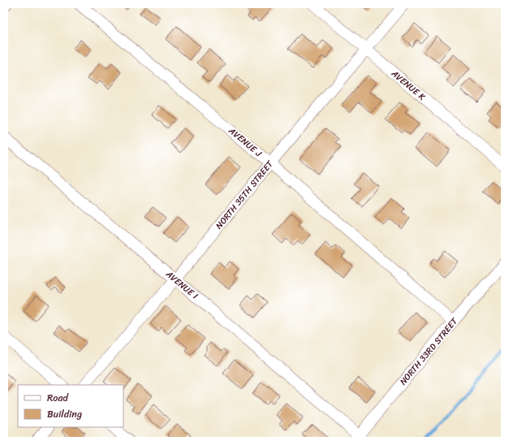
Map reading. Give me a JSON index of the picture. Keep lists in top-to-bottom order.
{
  "streets": {
    "street": [
      "AVENUE K",
      "AVENUE J",
      "NORTH 35TH STREET",
      "AVENUE I",
      "NORTH 33RD STREET"
    ]
  },
  "crossings": [
    ["AVENUE K", "NORTH 35TH STREET"],
    ["AVENUE J", "NORTH 35TH STREET"],
    ["AVENUE J", "NORTH 33RD STREET"],
    ["NORTH 35TH STREET", "AVENUE I"],
    ["AVENUE I", "NORTH 33RD STREET"]
  ],
  "legend": ["Road", "Building"]
}
